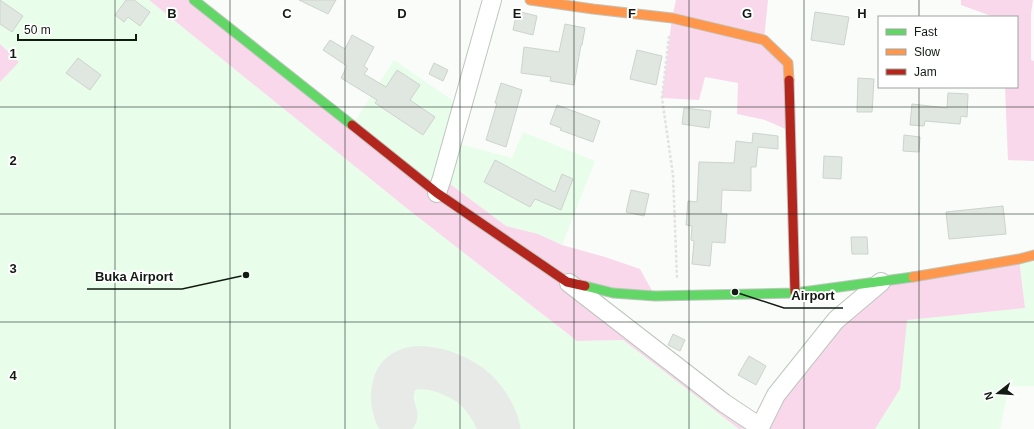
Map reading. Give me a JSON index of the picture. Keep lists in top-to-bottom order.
{
  "places": ["Buka Airport", "Airport"],
  "legend": ["Fast", "Slow", "Jam"],
  "scale_bar": "50 m",
  "north": "left",
  "grid": {
    "columns": [
      "B",
      "C",
      "D",
      "E",
      "F",
      "G",
      "H"
    ],
    "rows": [
      "1",
      "2",
      "3",
      "4"
    ]
  }
}
